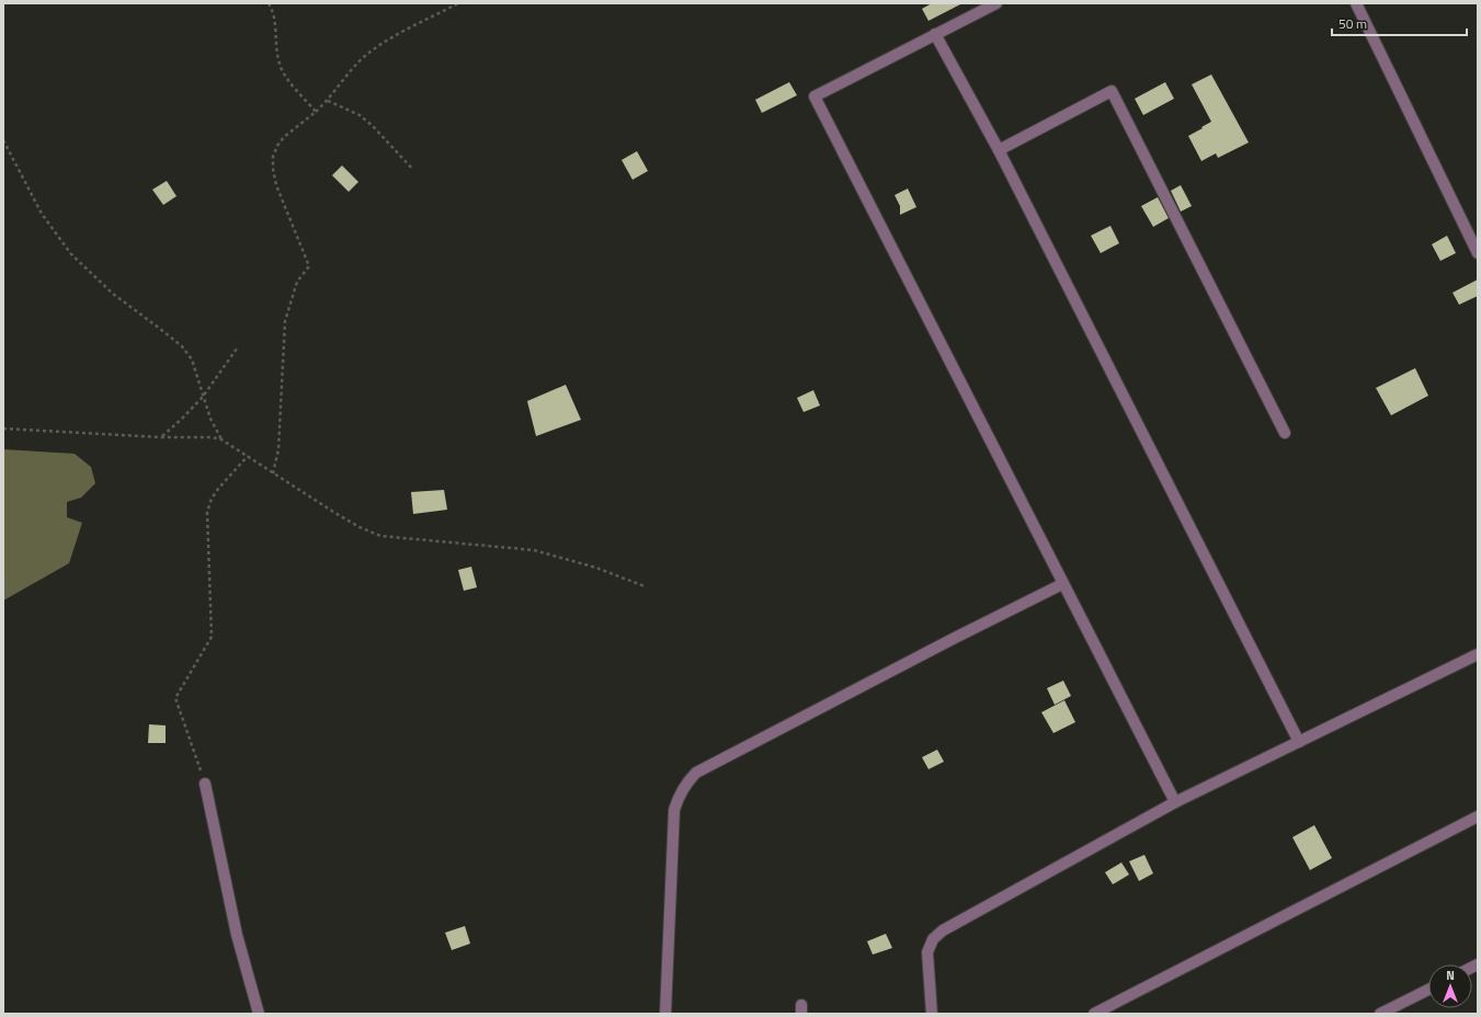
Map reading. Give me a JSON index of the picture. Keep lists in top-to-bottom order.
{
  "scale_bar": "50 m",
  "north": "top"
}
